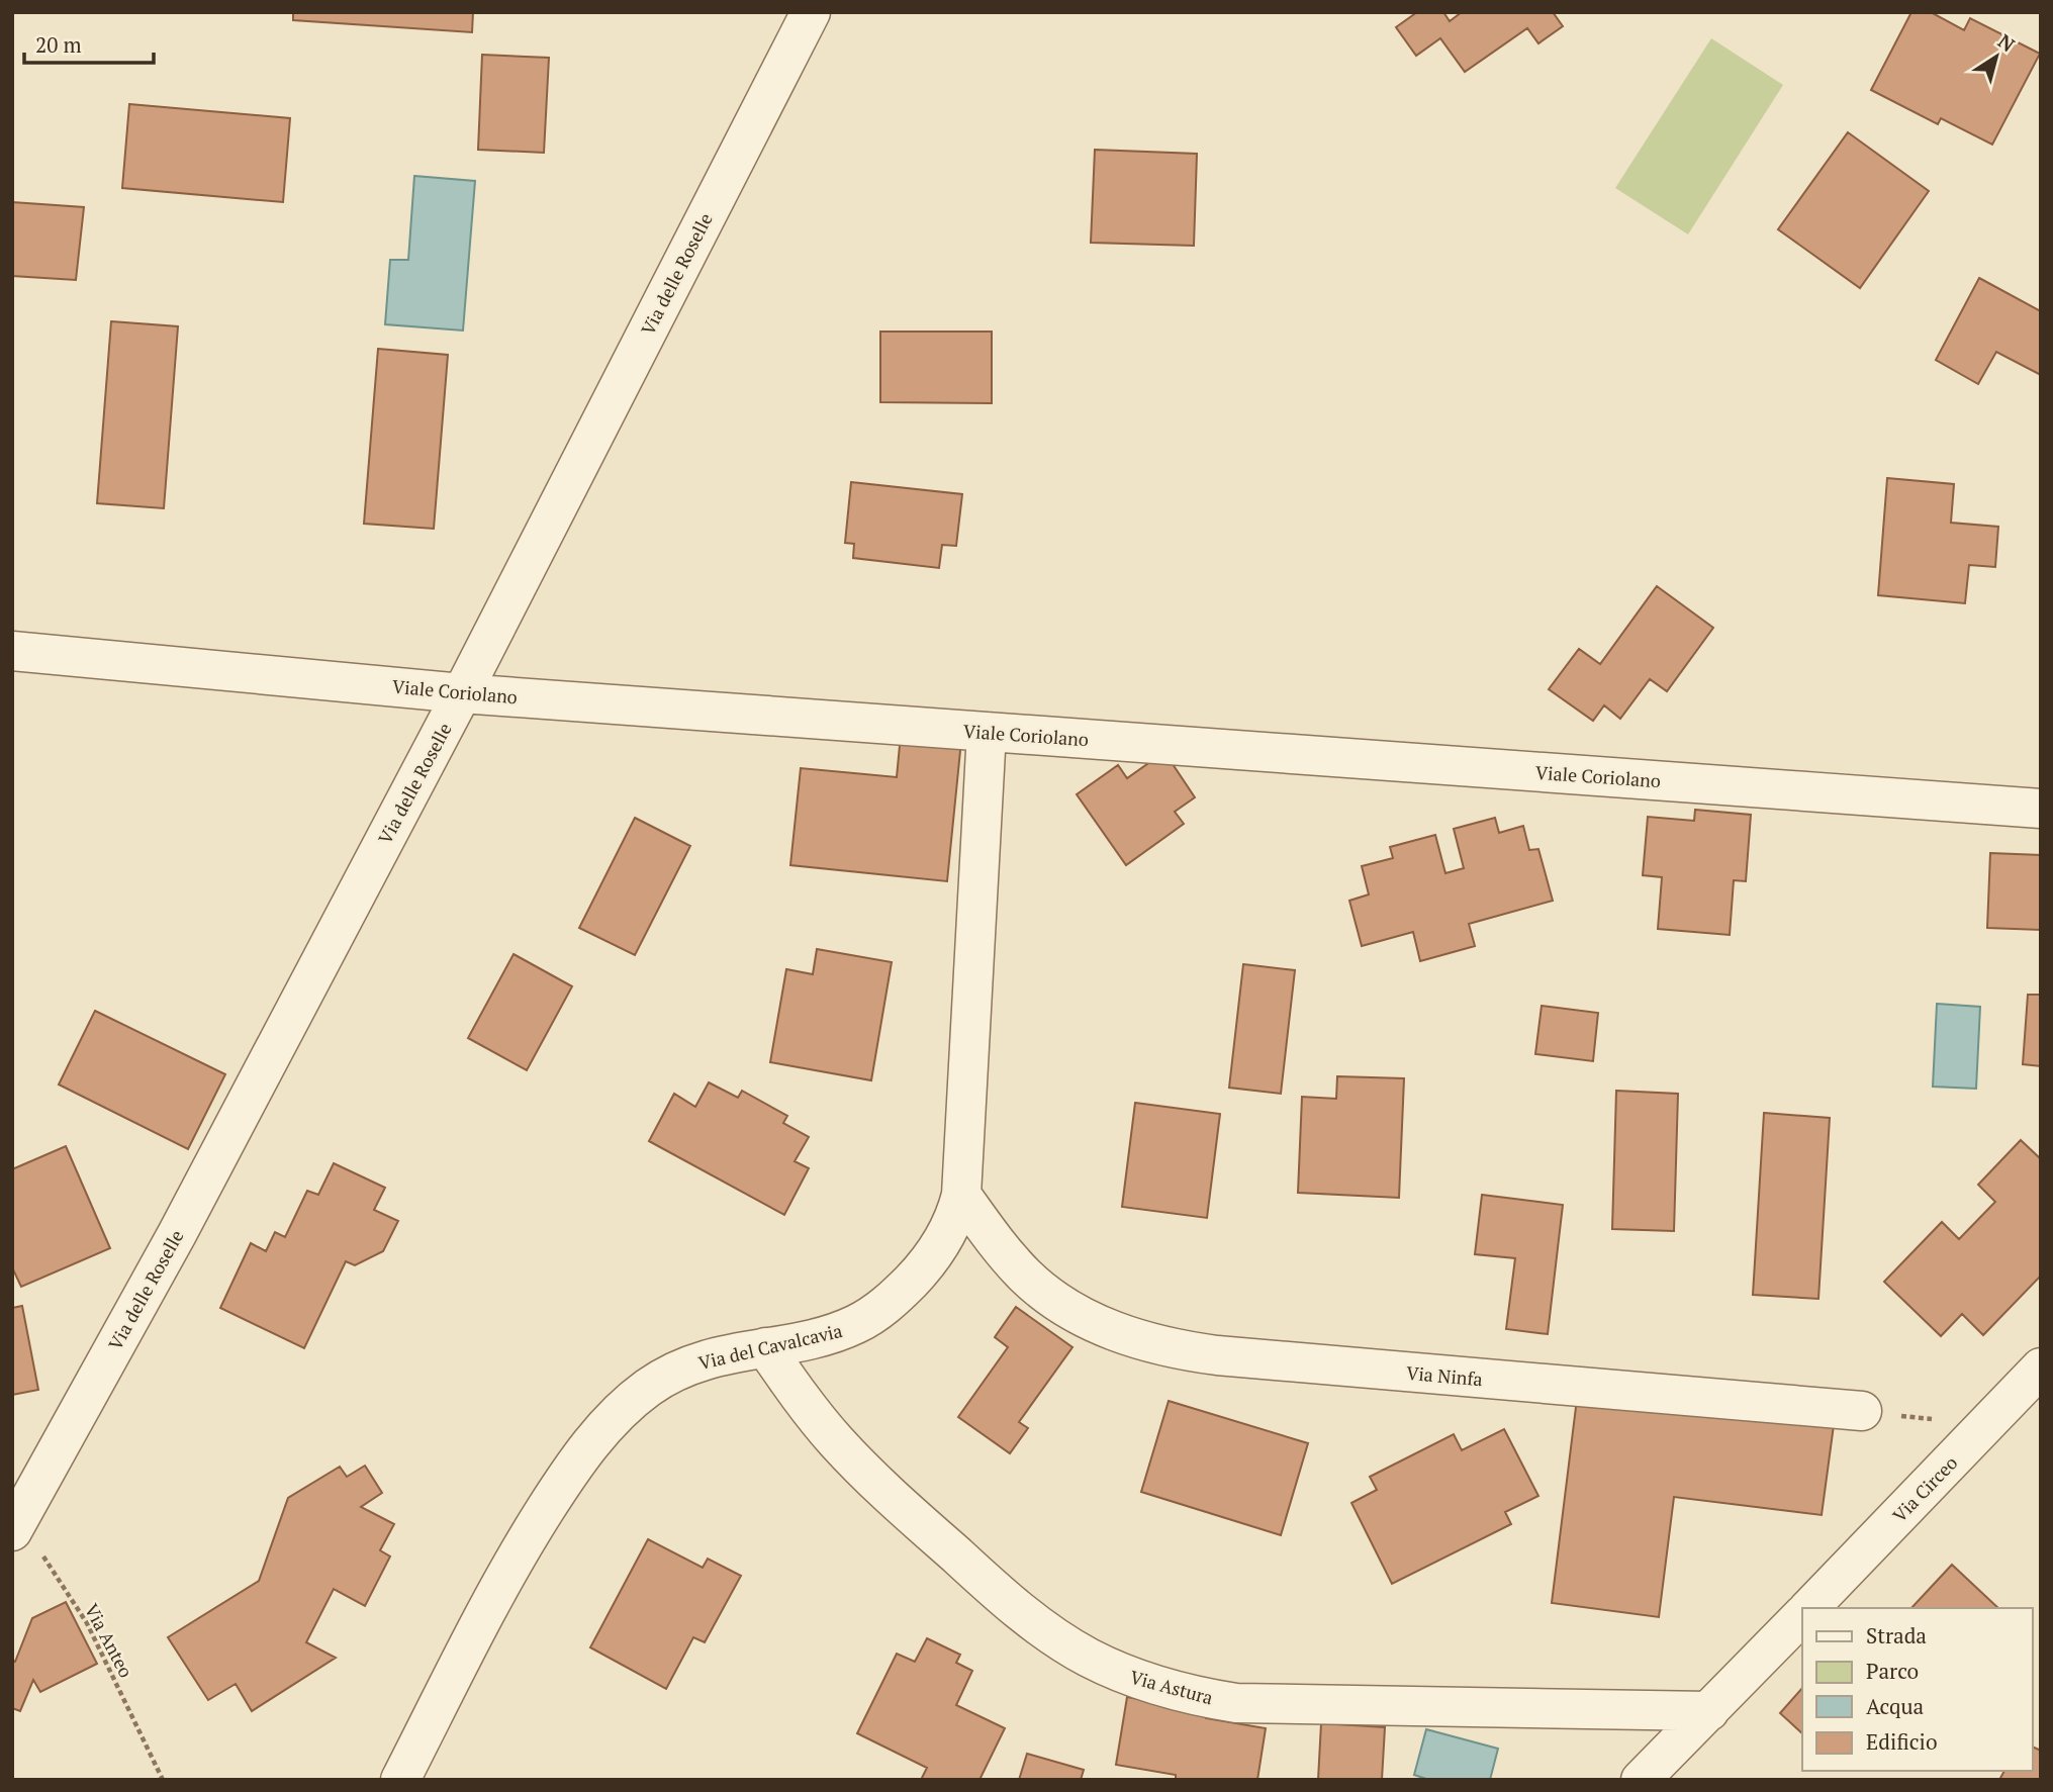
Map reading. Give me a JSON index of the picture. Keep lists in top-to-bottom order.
{
  "streets": {
    "street": [
      "Via delle Roselle",
      "Viale Coriolano",
      "Via del Cavalcavia",
      "Via Ninfa",
      "Via Circeo",
      "Via Astura"
    ],
    "path": ["Via Anteo"]
  },
  "crossings": [
    ["Via delle Roselle", "Viale Coriolano"],
    ["Via delle Roselle", "Via Anteo"],
    ["Viale Coriolano", "Via del Cavalcavia"],
    ["Via del Cavalcavia", "Via Ninfa"],
    ["Via del Cavalcavia", "Via Astura"]
  ],
  "legend": [
    "Strada",
    "Parco",
    "Acqua",
    "Edificio"
  ],
  "scale_bar": "20 m",
  "north": "top right"
}
